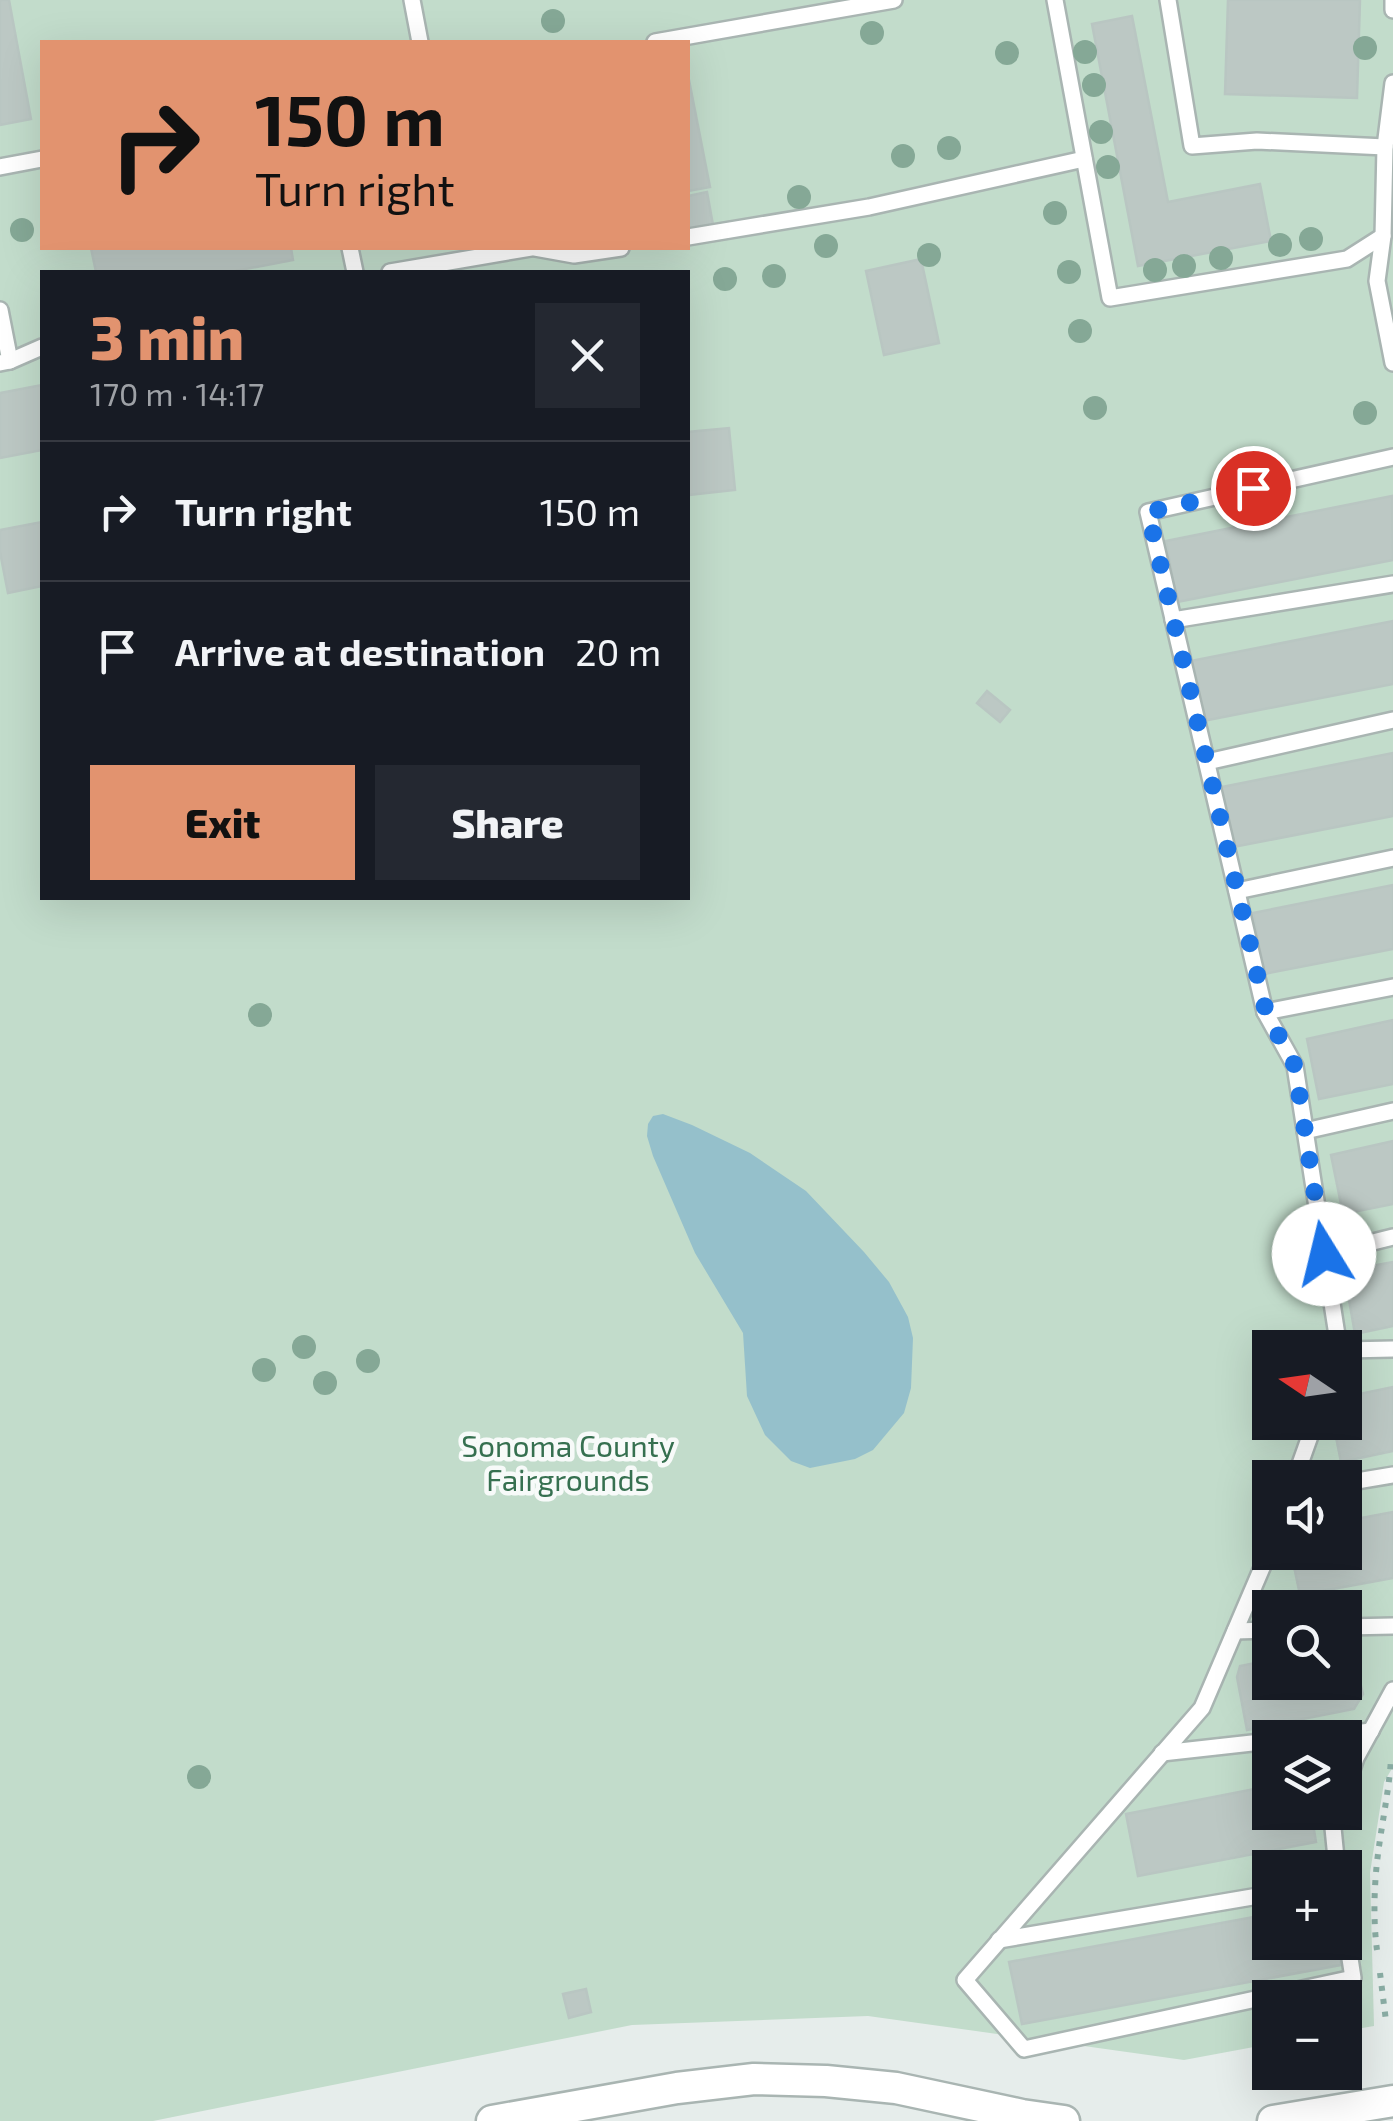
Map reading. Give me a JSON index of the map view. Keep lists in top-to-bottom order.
{
  "parks": ["Sonoma County Fairgrounds"],
  "north": "left",
  "page": {
    "turn": ["150 m", "Turn right"],
    "heading": ["3 min", "170 m · 14:17"],
    "list": [
      {
        "name": "Turn right",
        "value": "150 m"
      },
      {
        "name": "Arrive at destination",
        "value": "20 m"
      }
    ],
    "buttons": ["Exit", "Share"],
    "map_buttons": ["+", "−"]
  }
}
